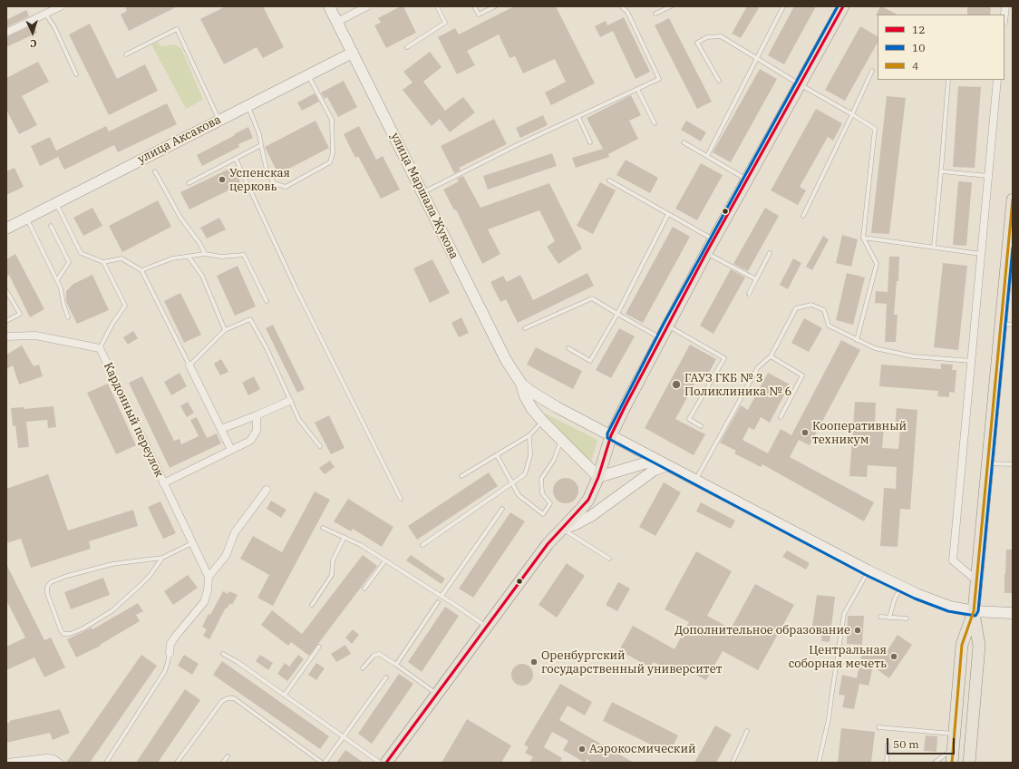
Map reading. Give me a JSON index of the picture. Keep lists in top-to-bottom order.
{
  "streets": {
    "main road": ["улица Аксакова", "улица Маршала Жукова"],
    "street": ["Кардонный переулок"]
  },
  "crossings": [
    ["улица Аксакова", "улица Маршала Жукова"]
  ],
  "places": [
    "Успенская церковь",
    "ГАУЗ ГКБ № 3 Поликлиника № 6",
    "Кооперативный техникум",
    "Дополнительное образование",
    "Центральная соборная мечеть",
    "Оренбургский государственный университет",
    "Аэрокосмический"
  ],
  "lines": ["transit line 12", "transit line 10", "transit line 4"],
  "legend": ["12", "10", "4"],
  "scale_bar": "50 m",
  "north": "bottom"
}
